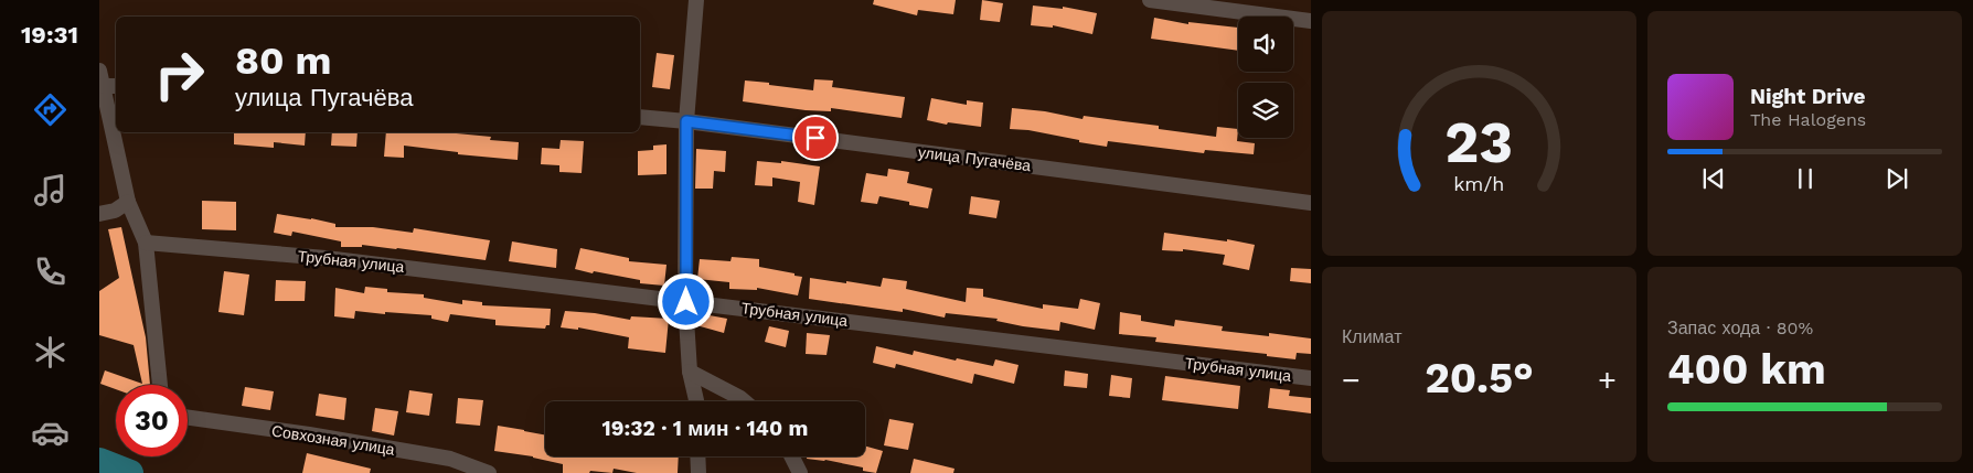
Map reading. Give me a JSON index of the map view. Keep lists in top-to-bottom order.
{
  "streets": {
    "street": ["улица Пугачёва", "Трубная улица", "Совхозная улица"]
  },
  "page": {
    "tabs": "19:31",
    "turn": ["80 m", "улица Пугачёва"],
    "song": ["Night Drive", "The Halogens"],
    "tile": [
      "Климат",
      ["Запас хода · 80%", "400 km"]
    ],
    "heat": ["−", "20.5°", "+"],
    "limit": "30",
    "trip": "19:32 · 1 мин · 140 m",
    "gauge": ["23", "km/h"]
  }
}
